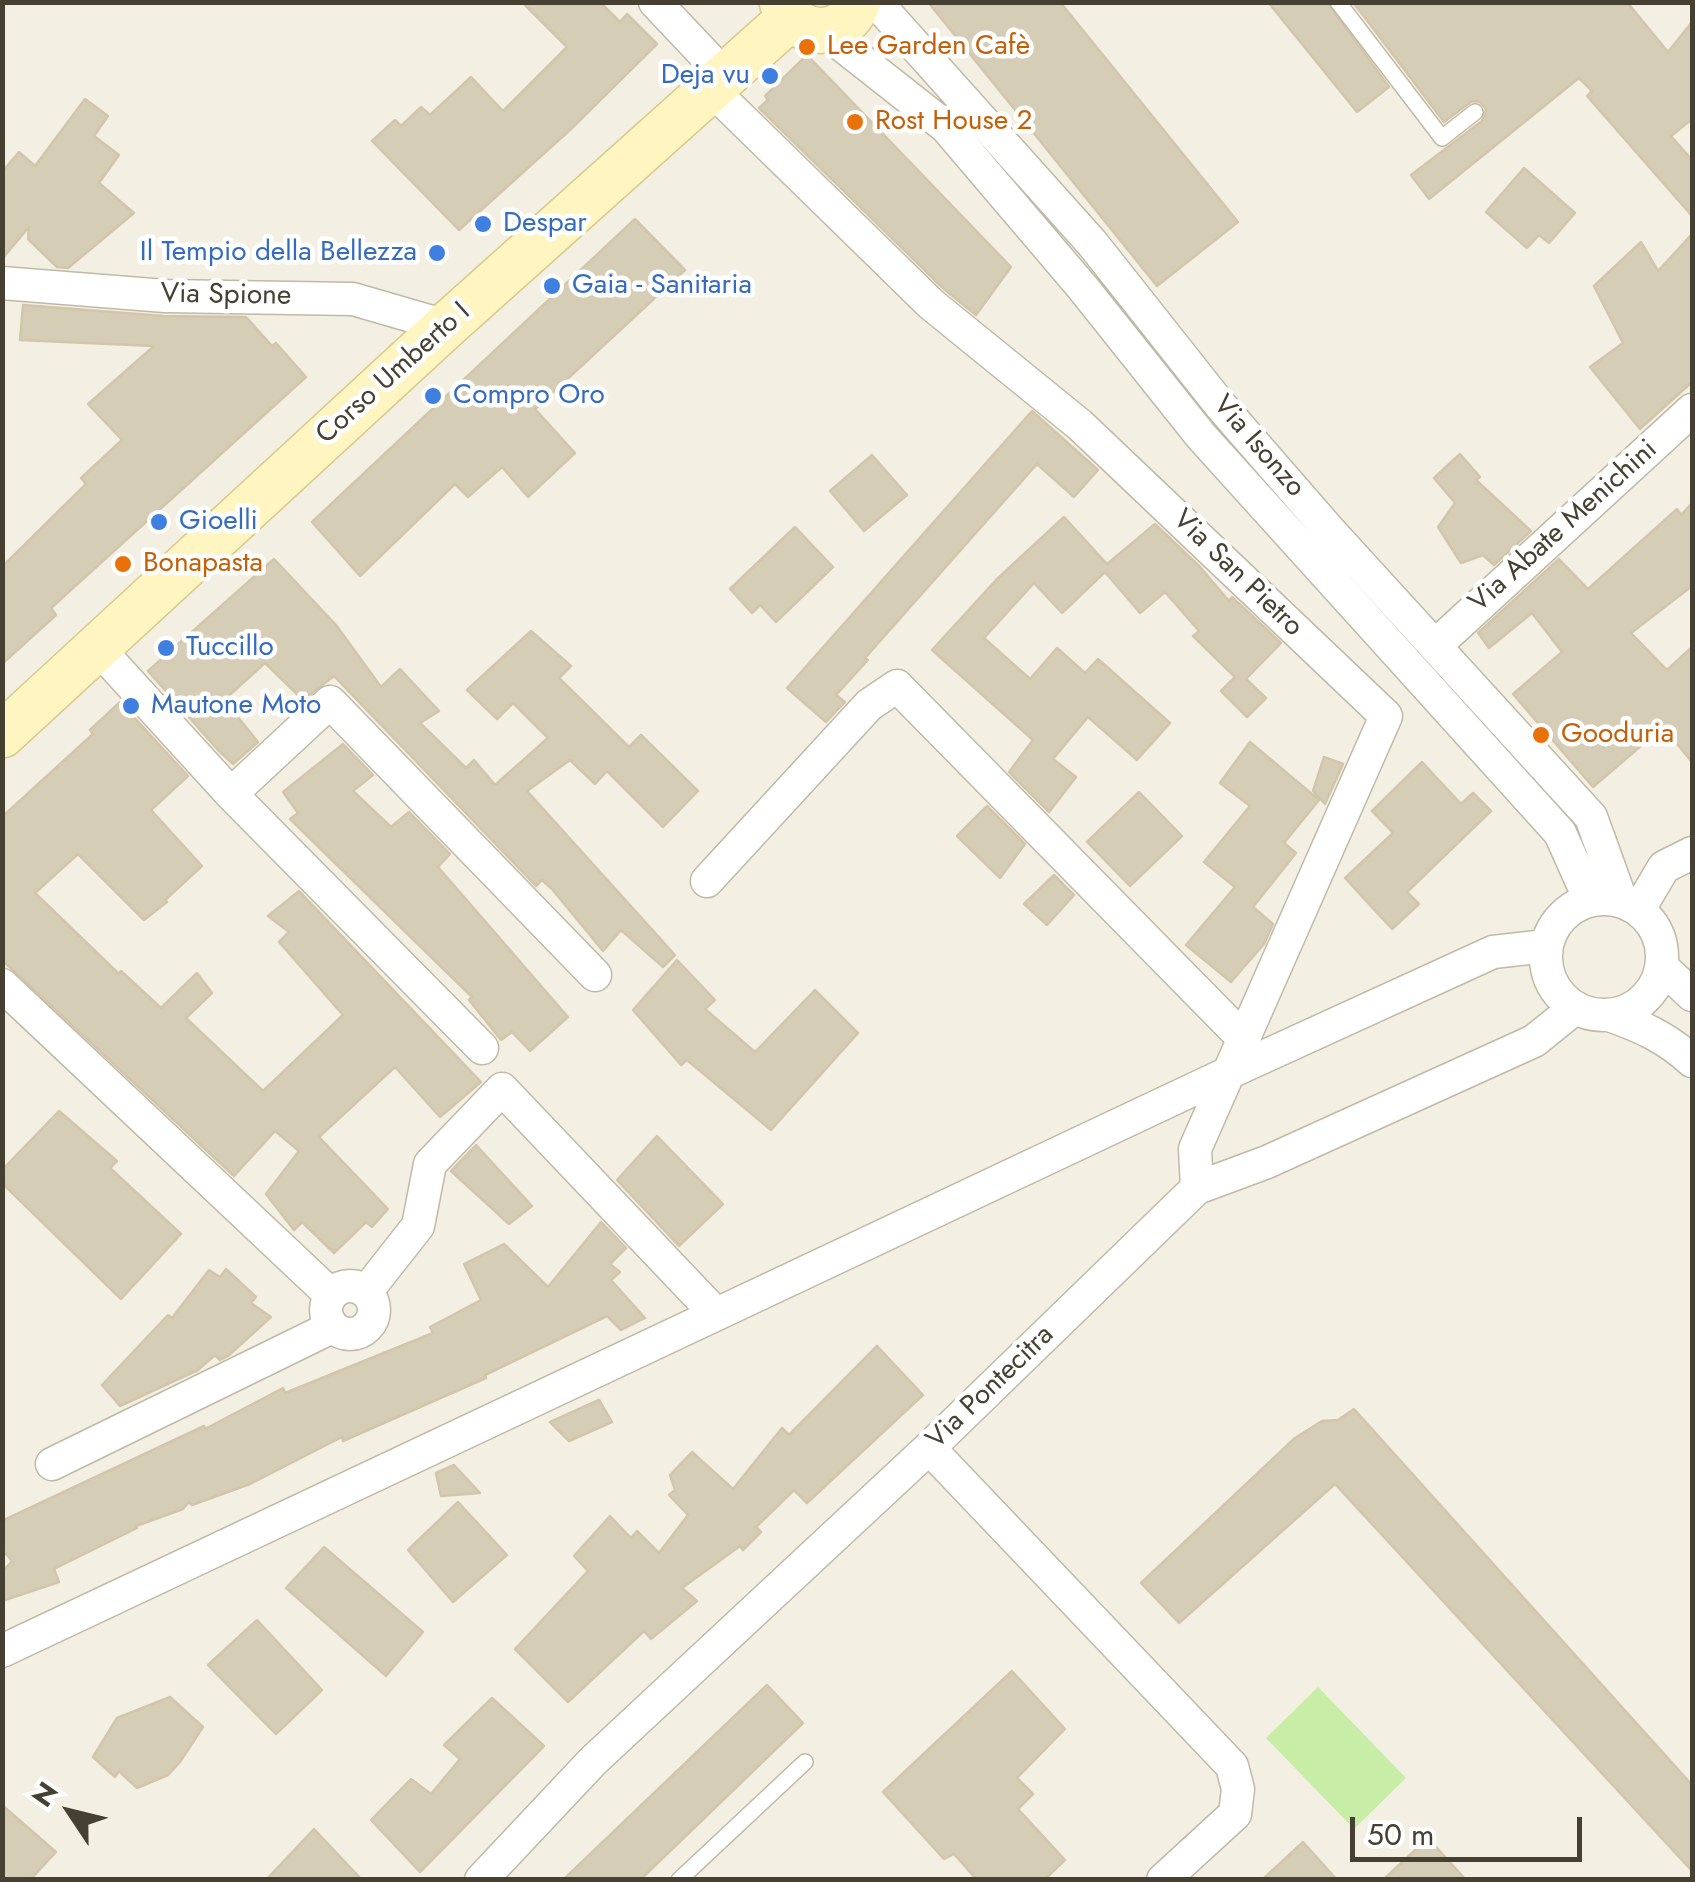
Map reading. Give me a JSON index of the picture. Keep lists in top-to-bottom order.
{
  "streets": {
    "street": [
      "Via Spione",
      "Corso Umberto I",
      "Via Isonzo",
      "Via Abate Menichini",
      "Via San Pietro",
      "Via Pontecitra"
    ]
  },
  "crossings": [
    ["Via Spione", "Corso Umberto I"],
    ["Corso Umberto I", "Via Isonzo"],
    ["Corso Umberto I", "Via San Pietro"],
    ["Via Isonzo", "Via Abate Menichini"],
    ["Via Isonzo", "Via Pontecitra"],
    ["Via San Pietro", "Via Pontecitra"]
  ],
  "places": [
    "Lee Garden Cafè",
    "Deja vu",
    "Rost House 2",
    "Despar",
    "Il Tempio della Bellezza",
    "Gaia - Sanitaria",
    "Compro Oro",
    "Gioelli",
    "Bonapasta",
    "Tuccillo",
    "Mautone Moto",
    "Gooduria"
  ],
  "scale_bar": "50 m",
  "north": "top left"
}
